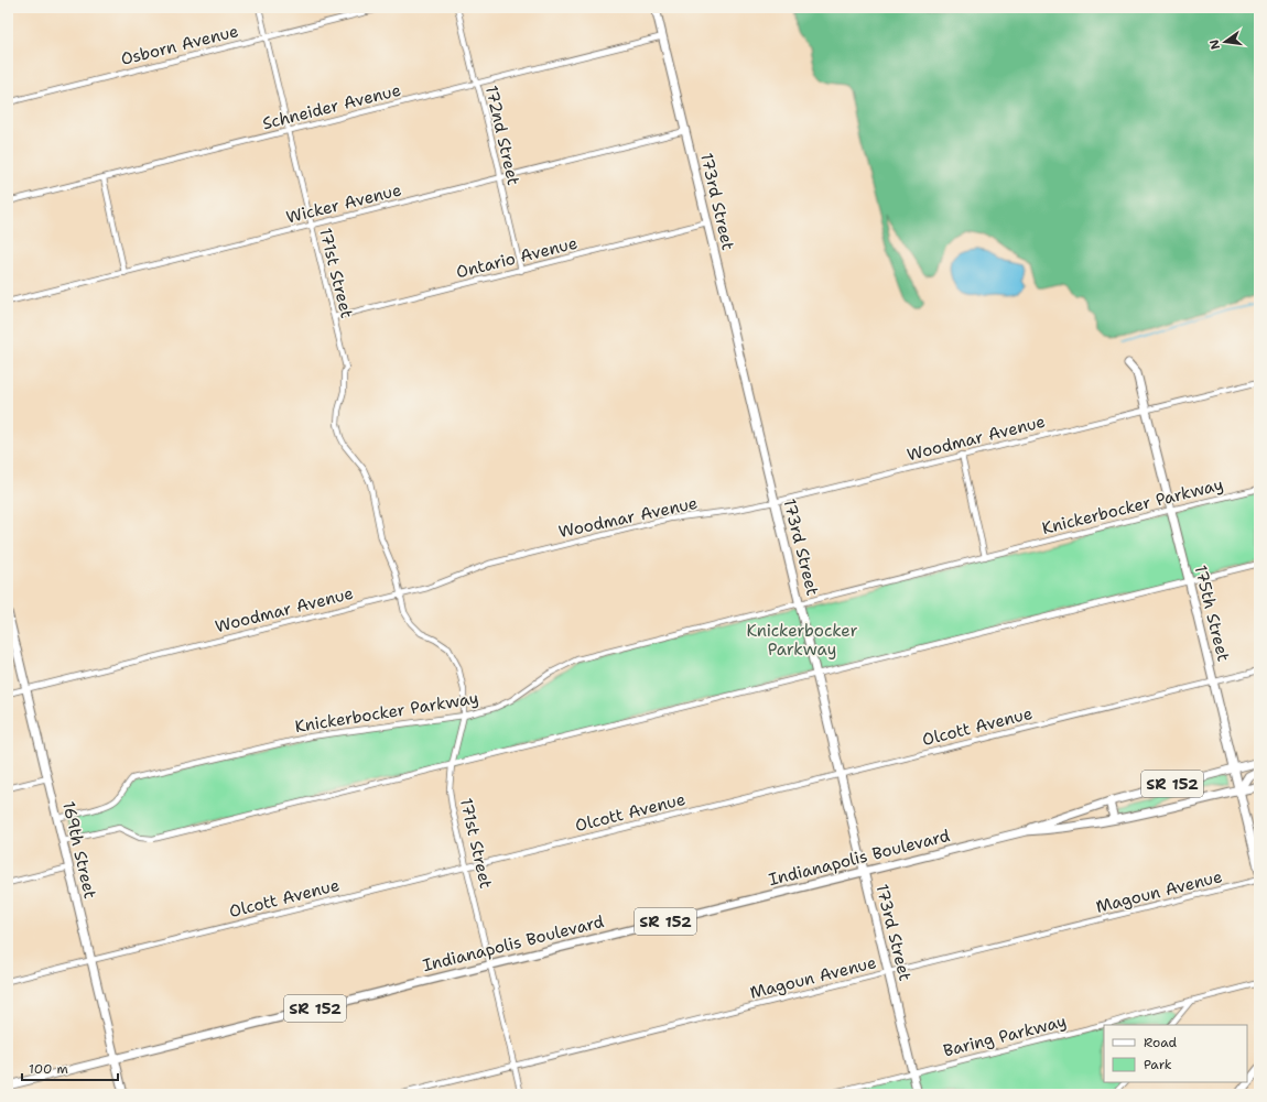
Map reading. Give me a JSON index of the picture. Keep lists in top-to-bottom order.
{
  "streets": {
    "street": [
      "Osborn Avenue",
      "Schneider Avenue",
      "172nd Street",
      "173rd Street",
      "Wicker Avenue",
      "Ontario Avenue",
      "171st Street",
      "Woodmar Avenue",
      "Knickerbocker Parkway",
      "175th Street",
      "Olcott Avenue",
      "SR 152",
      "169th Street",
      "Indianapolis Boulevard",
      "Magoun Avenue",
      "Baring Parkway"
    ]
  },
  "crossings": [
    ["Osborn Avenue", "171st Street"],
    ["Schneider Avenue", "172nd Street"],
    ["Schneider Avenue", "173rd Street"],
    ["Schneider Avenue", "171st Street"],
    ["172nd Street", "Wicker Avenue"],
    ["172nd Street", "Ontario Avenue"],
    ["173rd Street", "Wicker Avenue"],
    ["173rd Street", "Ontario Avenue"],
    ["173rd Street", "Woodmar Avenue"],
    ["173rd Street", "Knickerbocker Parkway"],
    ["173rd Street", "Olcott Avenue"],
    ["173rd Street", "Indianapolis Boulevard"],
    ["173rd Street", "Magoun Avenue"],
    ["173rd Street", "Baring Parkway"],
    ["Wicker Avenue", "171st Street"],
    ["Ontario Avenue", "171st Street"],
    ["171st Street", "Woodmar Avenue"],
    ["171st Street", "Knickerbocker Parkway"],
    ["171st Street", "Olcott Avenue"],
    ["171st Street", "Indianapolis Boulevard"],
    ["171st Street", "Magoun Avenue"],
    ["Woodmar Avenue", "175th Street"],
    ["Woodmar Avenue", "169th Street"],
    ["Knickerbocker Parkway", "175th Street"],
    ["Knickerbocker Parkway", "169th Street"],
    ["175th Street", "Olcott Avenue"],
    ["175th Street", "Indianapolis Boulevard"],
    ["Olcott Avenue", "169th Street"],
    ["169th Street", "Indianapolis Boulevard"]
  ],
  "parks": ["Knickerbocker Parkway"],
  "legend": ["Road", "Park"],
  "scale_bar": "100 m",
  "north": "left"
}
